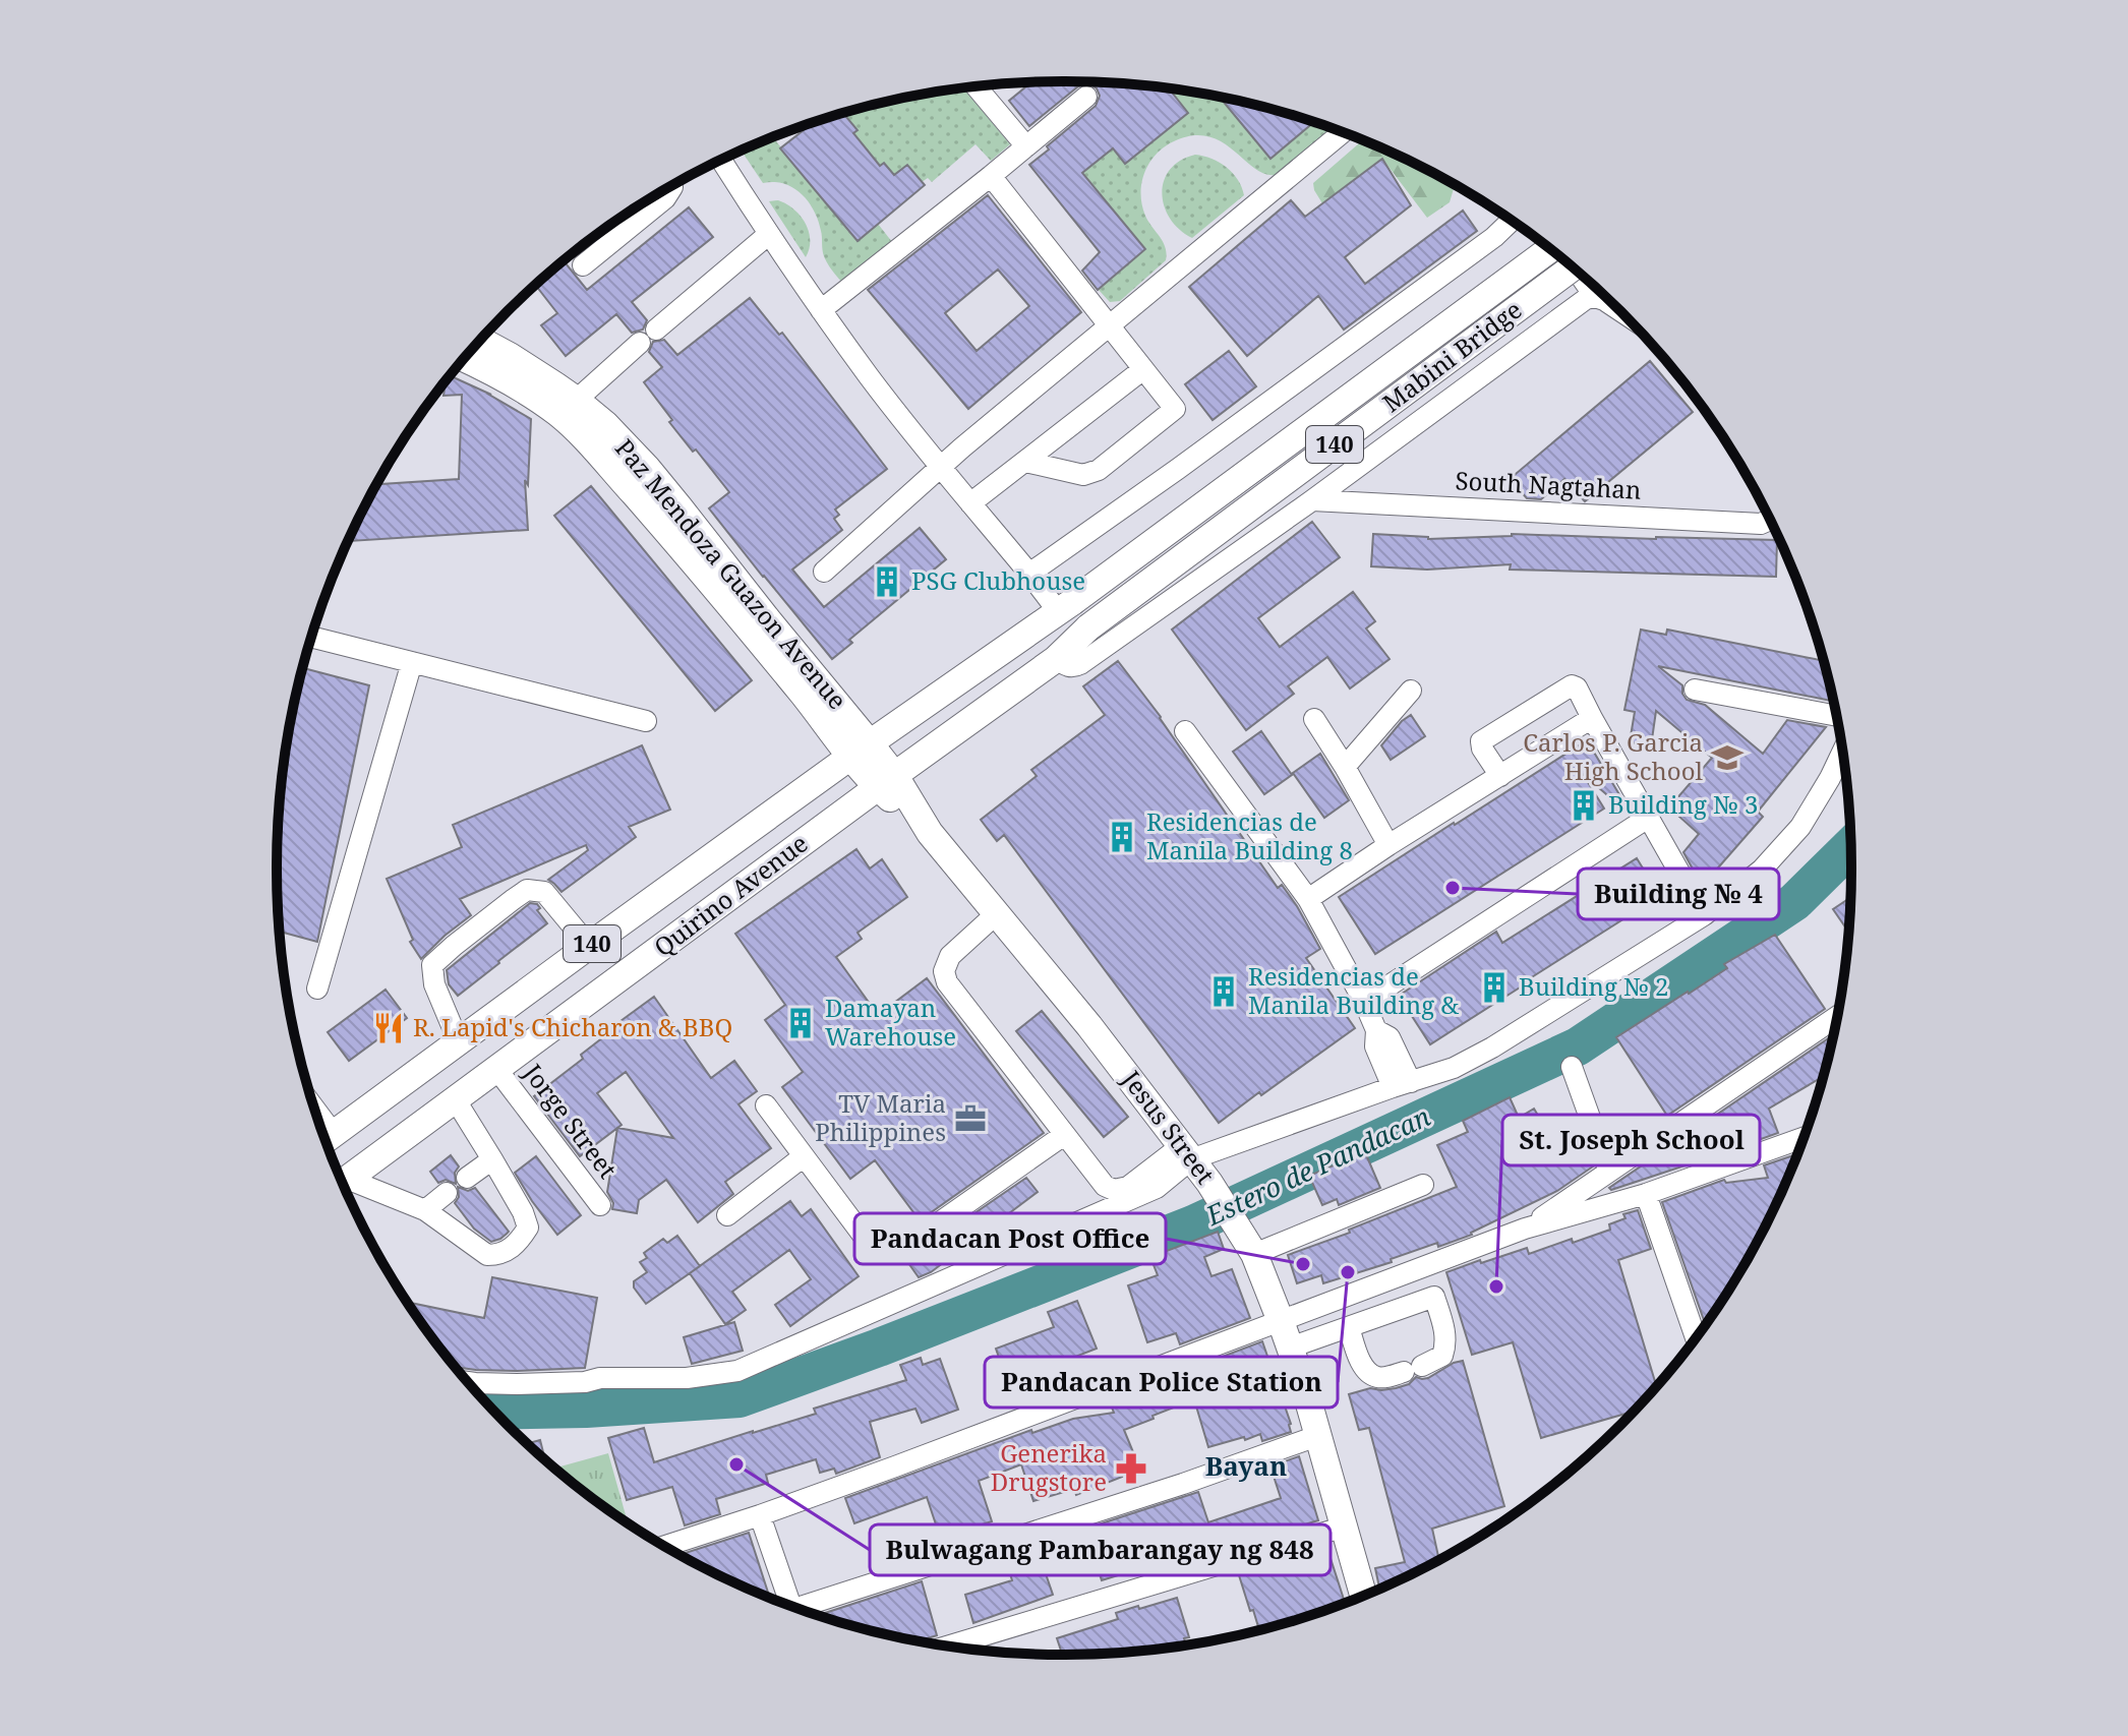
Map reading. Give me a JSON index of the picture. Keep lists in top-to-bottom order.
{
  "streets": {
    "main road": [
      "Mabini Bridge",
      "140",
      "Paz Mendoza Guazon Avenue",
      "Quirino Avenue",
      "Jesus Street"
    ],
    "street": ["South Nagtahan", "Jorge Street"]
  },
  "crossings": [
    ["Mabini Bridge", "Quirino Avenue"],
    ["Paz Mendoza Guazon Avenue", "Quirino Avenue"],
    ["Paz Mendoza Guazon Avenue", "Jesus Street"],
    ["Quirino Avenue", "Jorge Street"],
    ["Quirino Avenue", "Jesus Street"]
  ],
  "districts": ["Bayan"],
  "water": ["Estero de Pandacan"],
  "places": {
    "building": [
      "PSG Clubhouse",
      "Building № 3",
      "Residencias de Manila Building 8",
      "Building № 2",
      "Residencias de Manila Building &",
      "Damayan Warehouse"
    ],
    "school or university": ["Carlos P. Garcia High School"],
    "other": [
      "Building № 4",
      "Pandacan Post Office",
      "Pandacan Police Station",
      "St. Joseph School",
      "Bulwagang Pambarangay ng 848"
    ],
    "restaurant": ["R. Lapid's Chicharon & BBQ"],
    "office": ["TV Maria Philippines"],
    "pharmacy": ["Generika Drugstore"]
  }
}
